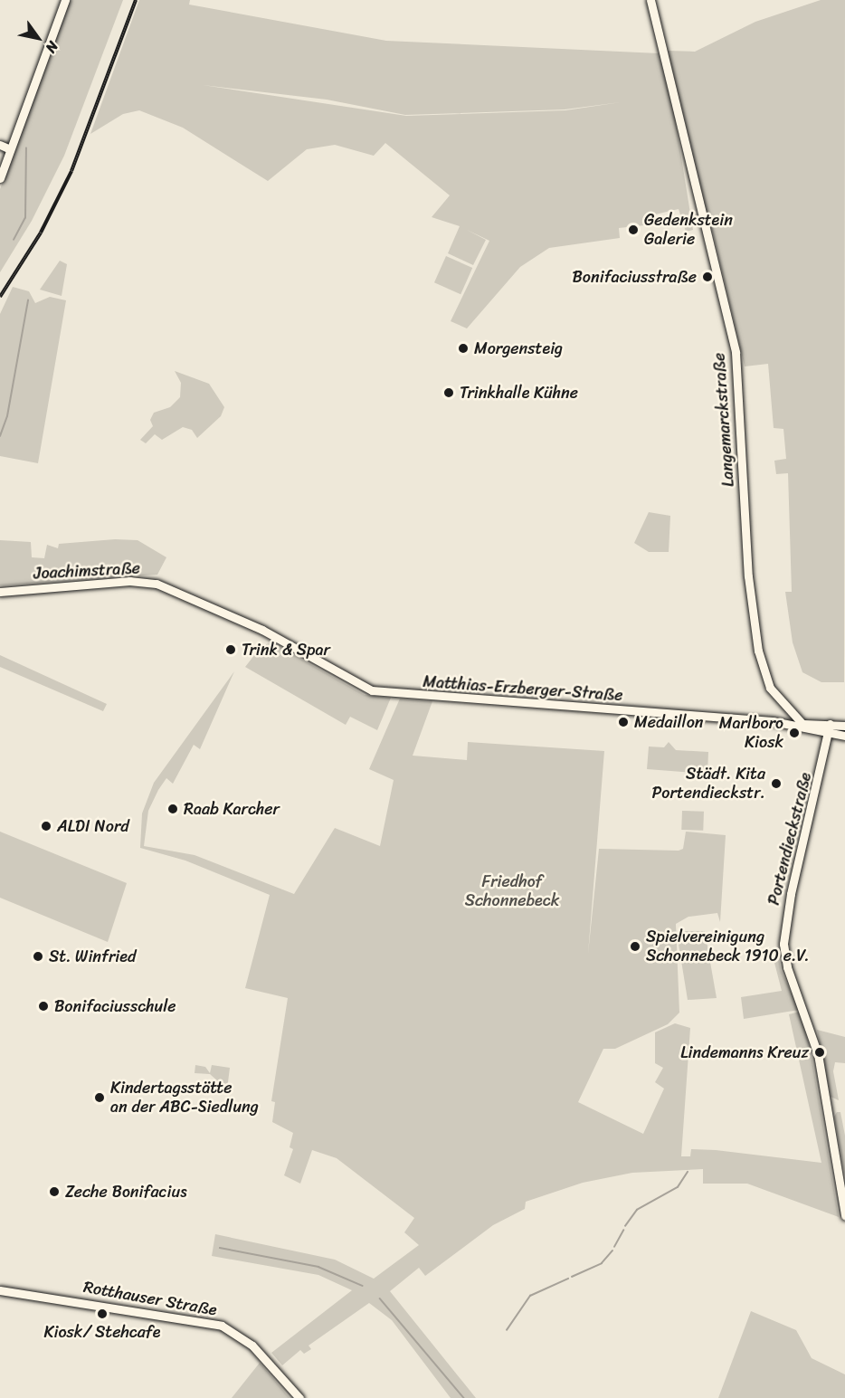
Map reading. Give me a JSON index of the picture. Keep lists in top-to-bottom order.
{
  "streets": {
    "street": [
      "Langemarckstraße",
      "Joachimstraße",
      "Matthias-Erzberger-Straße",
      "Portendieckstraße",
      "Rotthauser Straße"
    ]
  },
  "crossings": [
    ["Langemarckstraße", "Matthias-Erzberger-Straße"],
    ["Joachimstraße", "Matthias-Erzberger-Straße"],
    ["Matthias-Erzberger-Straße", "Portendieckstraße"]
  ],
  "parks": ["Friedhof Schonnebeck"],
  "places": [
    "Gedenkstein Galerie",
    "Bonifaciusstraße",
    "Morgensteig",
    "Trinkhalle Kühne",
    "Trink & Spar",
    "Medaillon",
    "Marlboro Kiosk",
    "Städt. Kita Portendieckstr.",
    "Raab Karcher",
    "ALDI Nord",
    "Spielvereinigung Schonnebeck 1910 e.V.",
    "St. Winfried",
    "Bonifaciusschule",
    "Lindemanns Kreuz",
    "Kindertagsstätte an der ABC-Siedlung",
    "Zeche Bonifacius",
    "Kiosk/ Stehcafe"
  ],
  "north": "bottom right"
}
